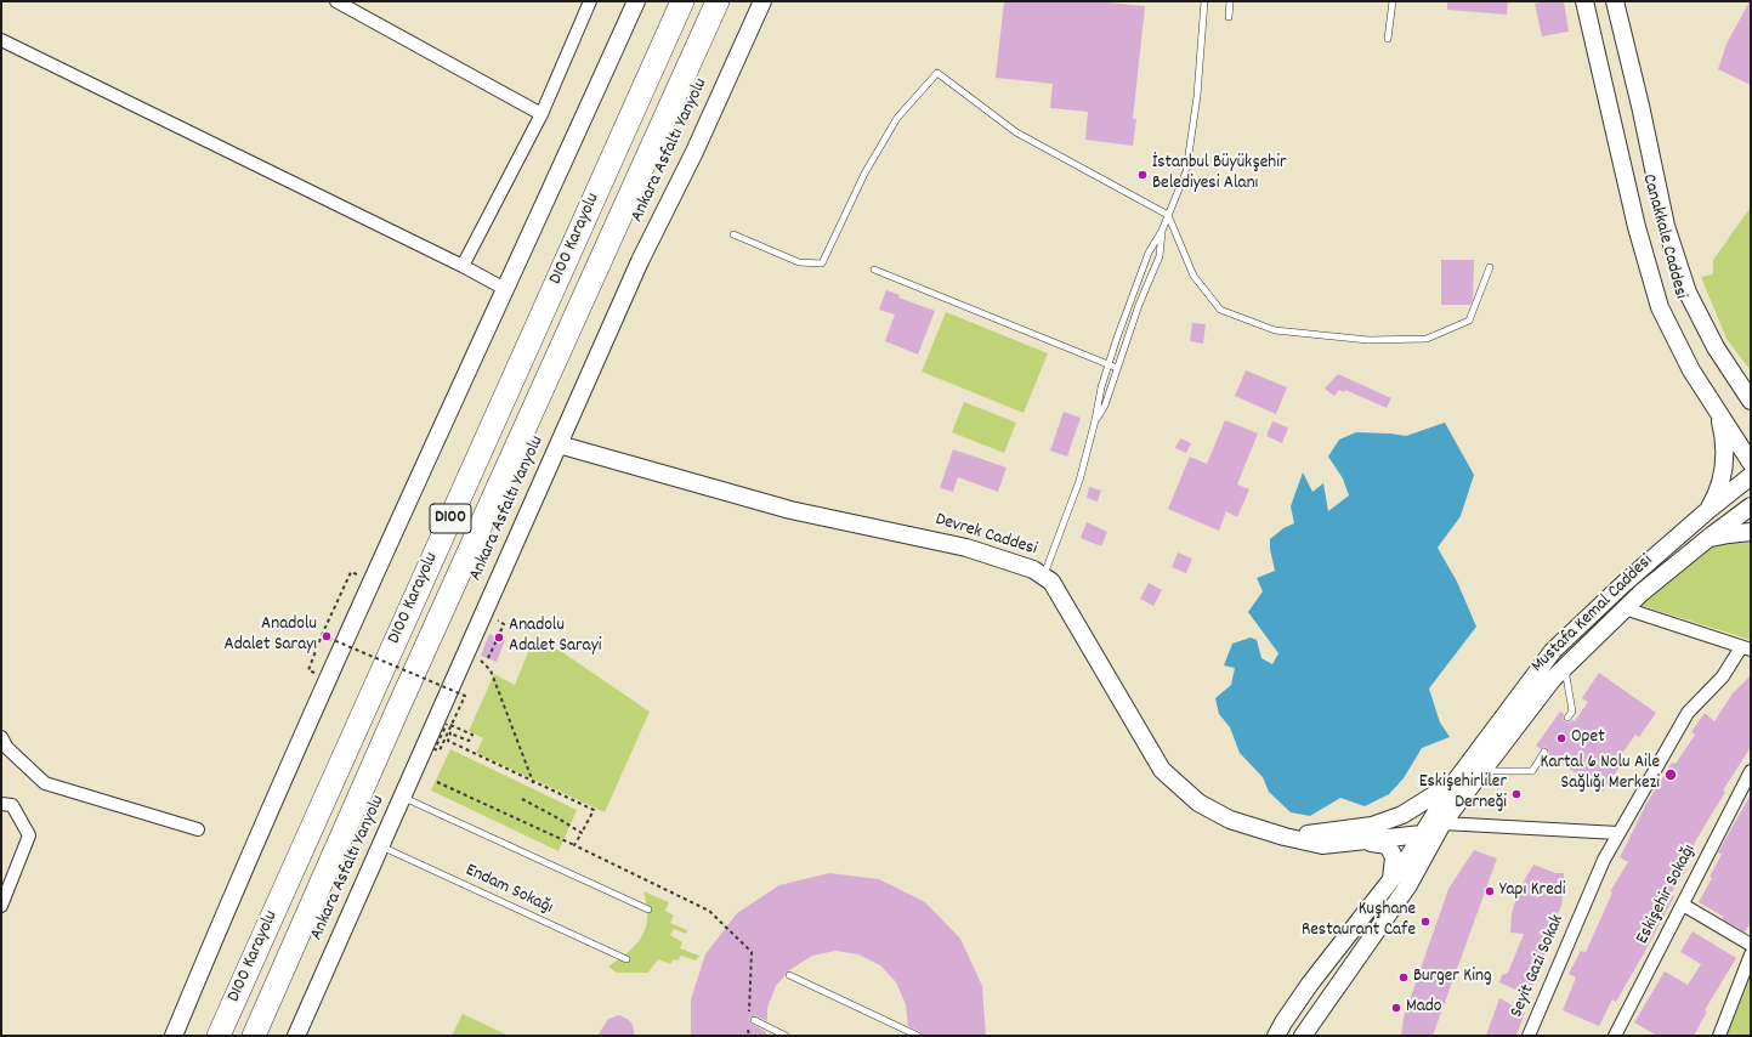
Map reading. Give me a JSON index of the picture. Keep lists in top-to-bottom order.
{
  "streets": {
    "highway": ["D100 Karayolu", "D100"],
    "main road": [
      "Ankara Asfaltı Yanyolu",
      "Canakkale Caddesi",
      "Devrek Caddesi",
      "Mustafa Kemal Caddesi"
    ],
    "street": ["Eskişehir Sokağı", "Seyit Gazi Sokak"],
    "lane": ["Endam Sokağı"]
  },
  "crossings": [
    ["Ankara Asfaltı Yanyolu", "Devrek Caddesi"],
    ["Ankara Asfaltı Yanyolu", "Endam Sokağı"],
    ["Devrek Caddesi", "Mustafa Kemal Caddesi"]
  ],
  "places": [
    "İstanbul Büyükşehir Belediyesi Alanı",
    "Anadolu Adalet Sarayı",
    "Anadolu Adalet Sarayi",
    "Opet",
    "Kartal 6 Nolu Aile Sağlığı Merkezi",
    "Eskişehirliler Derneği",
    "Yapı Kredi",
    "Kuşhane Restaurant Cafe",
    "Burger King",
    "Mado"
  ]
}
